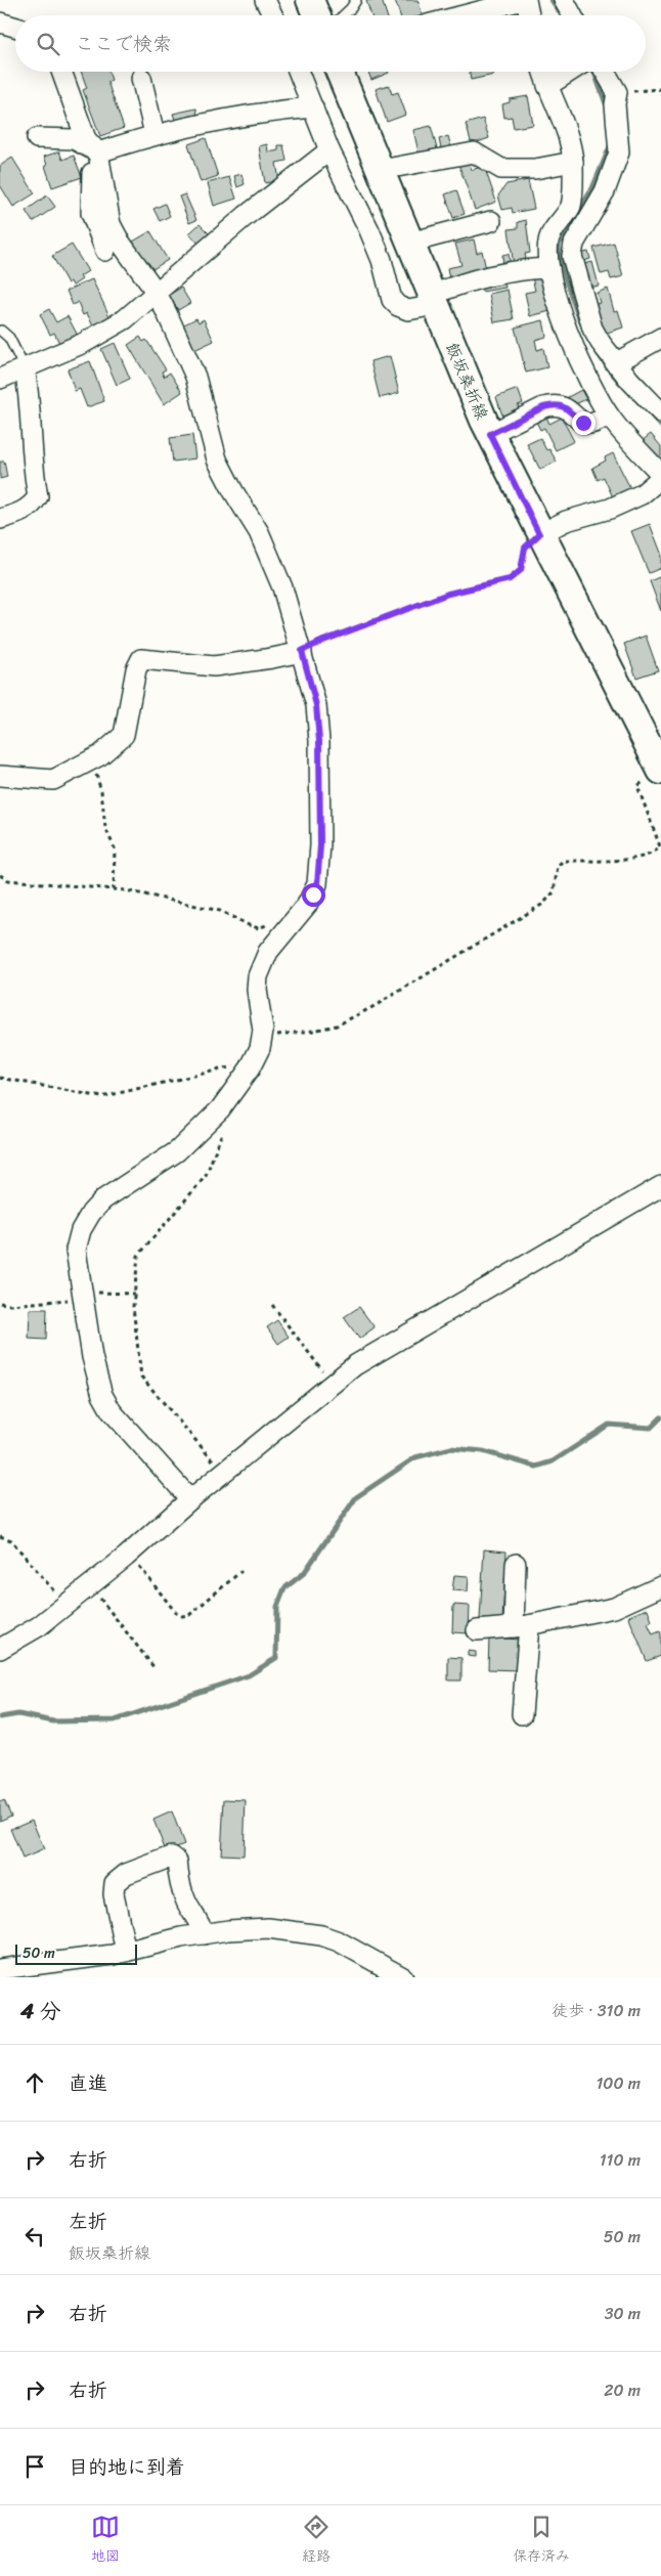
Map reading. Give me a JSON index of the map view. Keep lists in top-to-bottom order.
{
  "streets": {
    "main road": ["飯坂桑折線"]
  },
  "scale_bar": "50 m",
  "page": {
    "search": "ここで検索",
    "scale": "50 m",
    "heading": ["4 分", "徒歩 · 310 m"],
    "list": [
      ["直進", "100 m"],
      ["右折", "110 m"],
      ["左折", "飯坂桑折線", "50 m"],
      ["右折", "30 m"],
      ["右折", "20 m"],
      "目的地に到着"
    ],
    "nav": ["地図", "経路", "保存済み"]
  }
}
